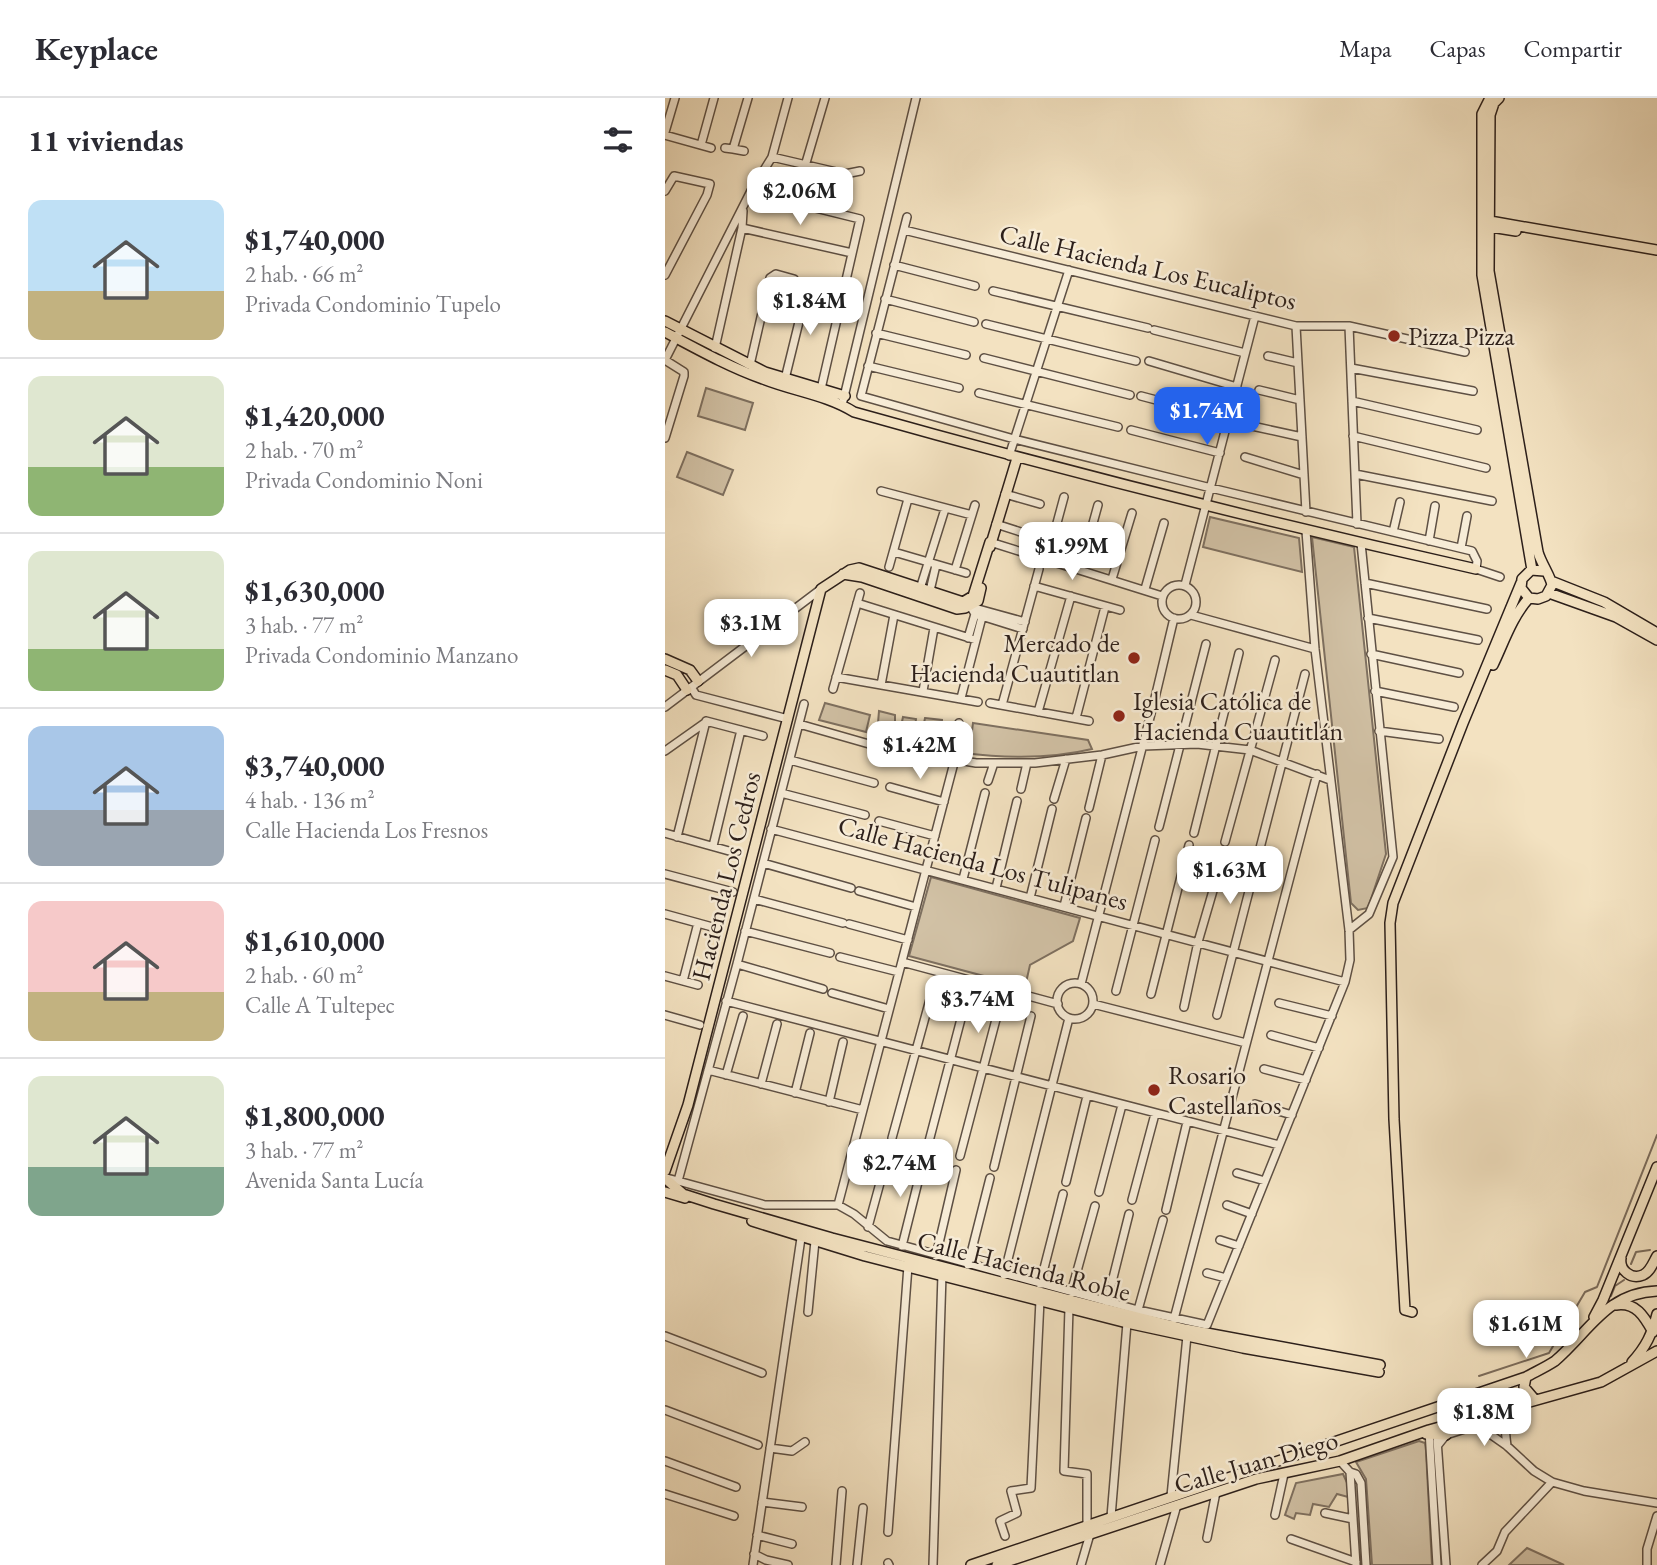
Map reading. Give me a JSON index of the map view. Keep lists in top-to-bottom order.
{
  "streets": {
    "main road": ["Hacienda Los Cedros", "Calle Hacienda Roble", "Calle Juan Diego"],
    "street": ["Calle Hacienda Los Eucaliptos", "Calle Hacienda Los Tulipanes"]
  },
  "crossings": [
    ["Hacienda Los Cedros", "Calle Hacienda Roble"]
  ],
  "places": [
    "Pizza Pizza",
    "Mercado de Hacienda Cuautitlan",
    "Iglesia Católica de Hacienda Cuautitlán",
    "Rosario Castellanos"
  ],
  "page": {
    "header": "Keyplace",
    "nav": ["Mapa", "Capas", "Compartir"],
    "heading": "11 viviendas",
    "price": [
      "$2.06M",
      "$1.84M",
      "$1.74M",
      "$1.99M",
      "$3.1M",
      "$1.42M",
      "$1.63M",
      "$3.74M",
      "$2.74M",
      "$1.61M",
      "$1.8M"
    ],
    "list": [
      {
        "name": "$1,740,000",
        "note": "2 hab. · 66 m² · Privada Condominio Tupelo"
      },
      {
        "name": "$1,420,000",
        "note": "2 hab. · 70 m² · Privada Condominio Noni"
      },
      {
        "name": "$1,630,000",
        "note": "3 hab. · 77 m² · Privada Condominio Manzano"
      },
      {
        "name": "$3,740,000",
        "note": "4 hab. · 136 m² · Calle Hacienda Los Fresnos"
      },
      {
        "name": "$1,610,000",
        "note": "2 hab. · 60 m² · Calle A Tultepec"
      },
      {
        "name": "$1,800,000",
        "note": "3 hab. · 77 m² · Avenida Santa Lucía"
      }
    ]
  }
}
